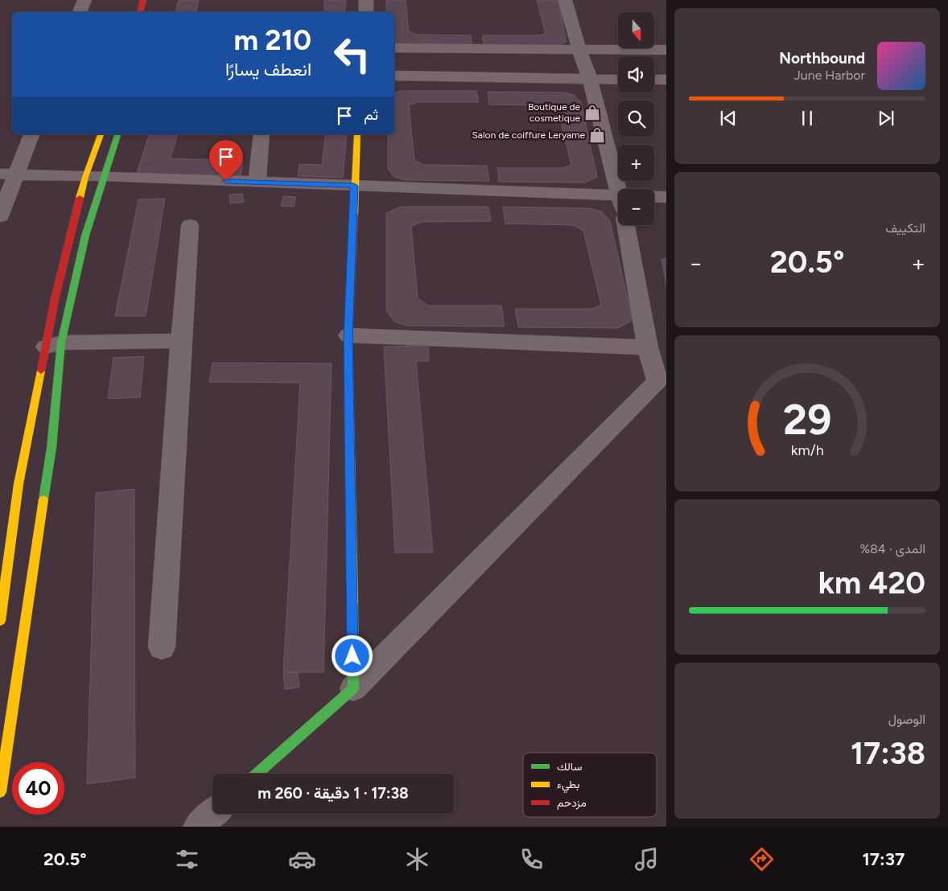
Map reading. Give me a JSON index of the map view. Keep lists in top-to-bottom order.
{
  "places": {
    "shop": ["Boutique de cosmetique", "Salon de coiffure Leryame"]
  },
  "legend": ["سالك", "بطيء", "مزدحم"],
  "north": "bottom",
  "page": {
    "map_buttons": ["+", "−"],
    "turn": ["210 m", "انعطف يسارًا"],
    "song": ["Northbound", "June Harbor"],
    "then": "ثم",
    "tile": [
      "التكييف",
      ["المدى · 84%", "420 km"],
      ["الوصول", "17:38"]
    ],
    "heat": ["−", "20.5°", "+"],
    "limit": "40",
    "trip": "17:38 · 1 دقيقة · 260 m",
    "tabs": ["17:37", "20.5°"],
    "gauge": ["29", "km/h"]
  }
}
